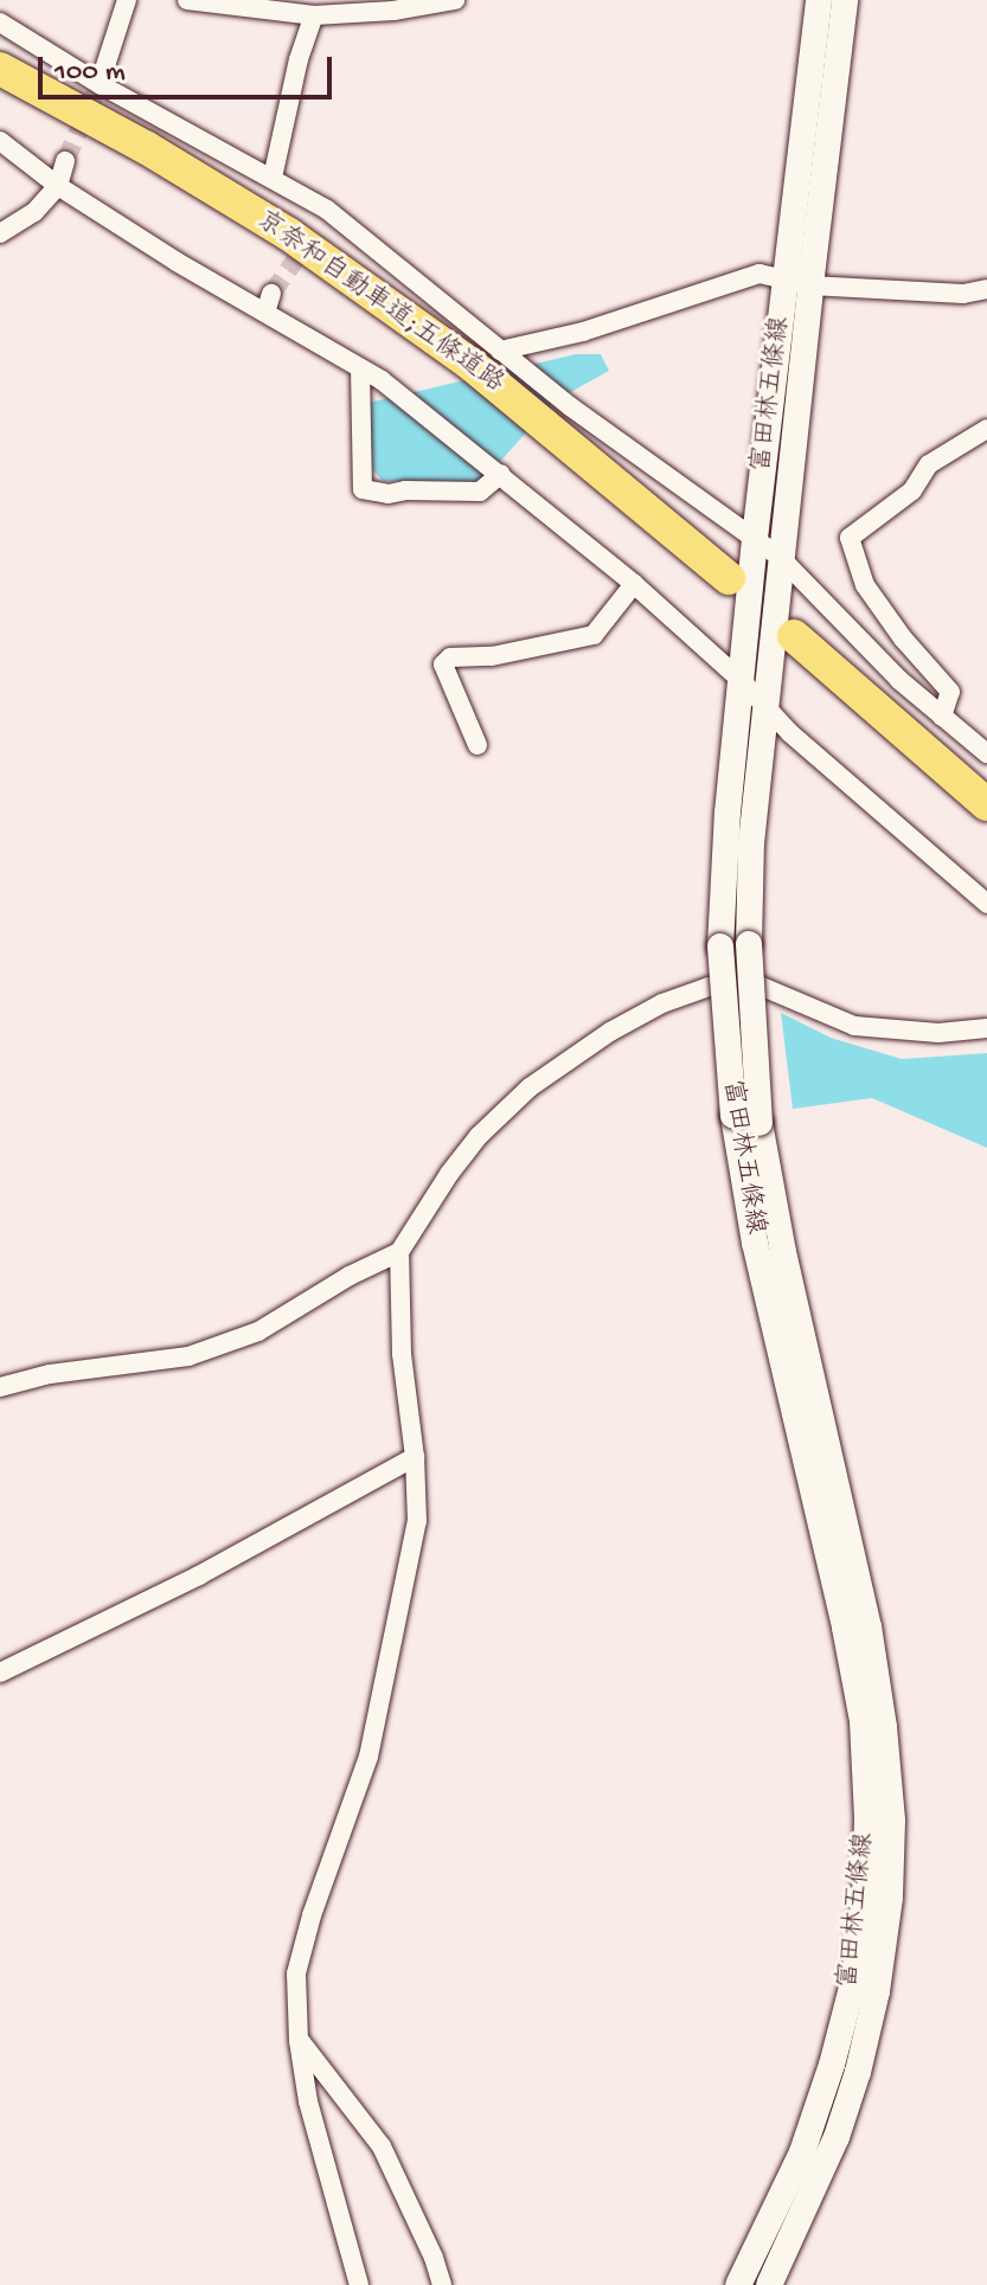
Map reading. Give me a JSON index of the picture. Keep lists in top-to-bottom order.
{
  "streets": {
    "highway": ["京奈和自動車道;五條道路"],
    "main road": ["富田林五條線"]
  },
  "scale_bar": "100 m"
}
